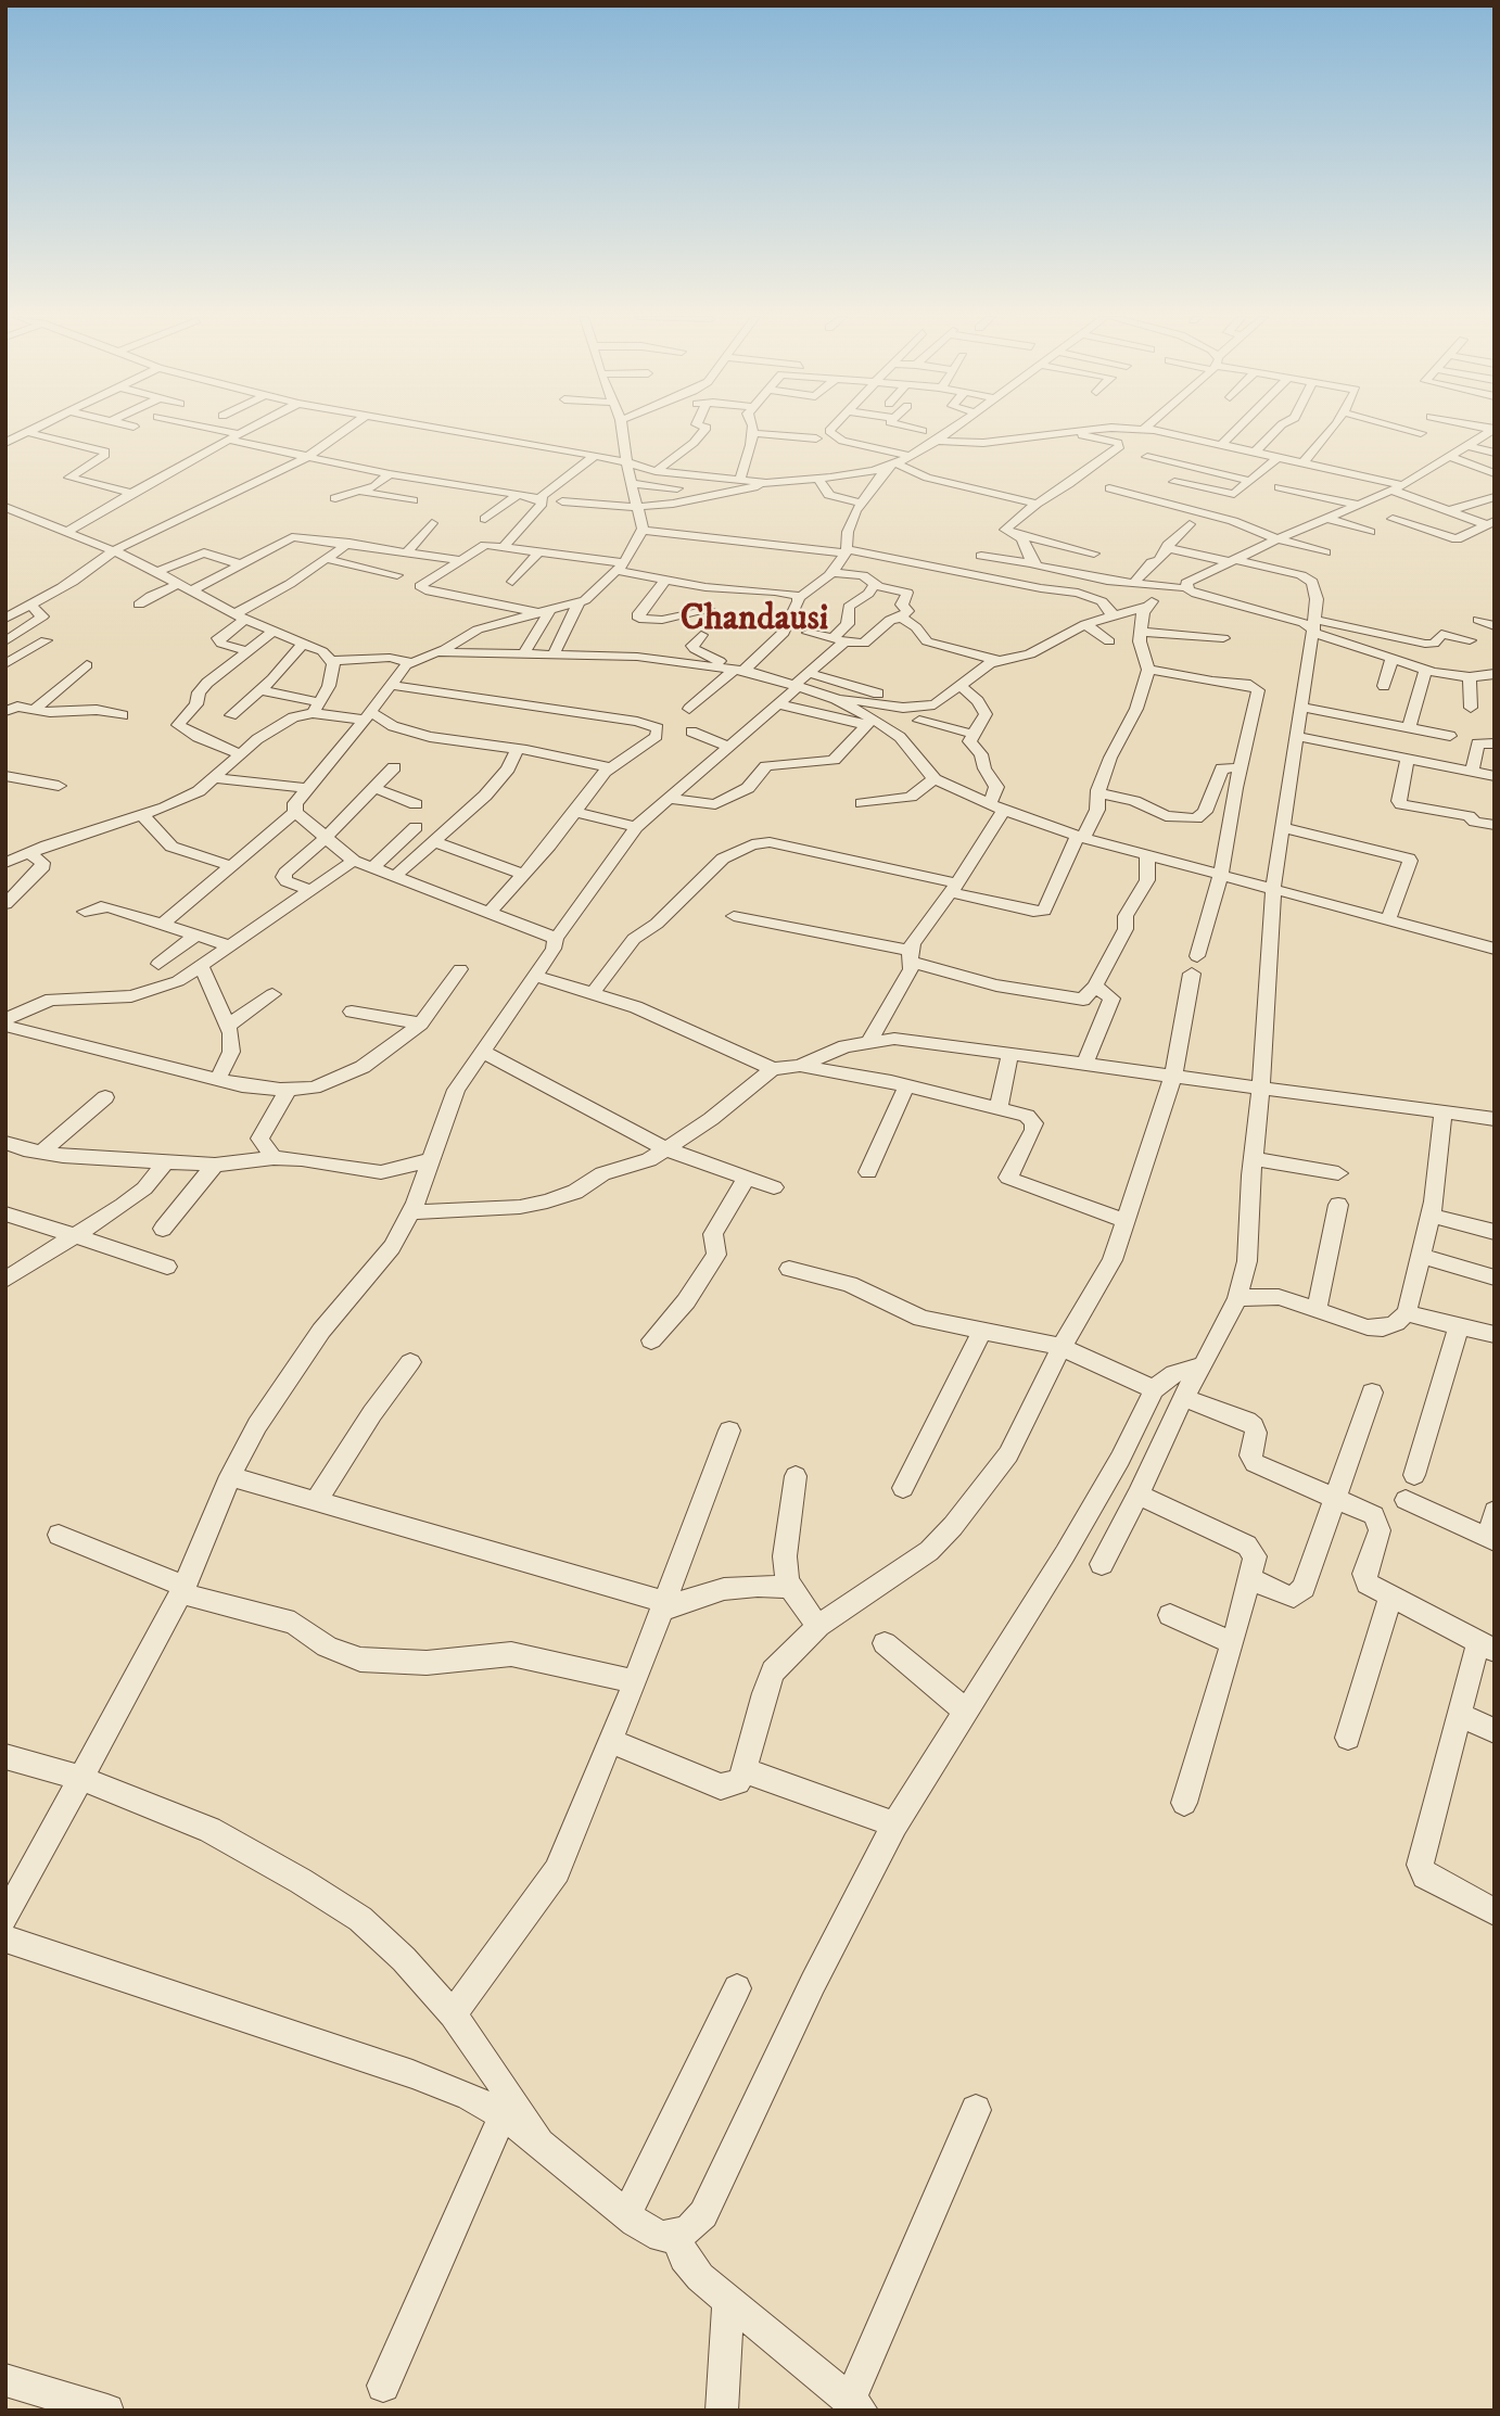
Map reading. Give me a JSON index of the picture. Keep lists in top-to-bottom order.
{
  "districts": ["Chandausi"]
}
